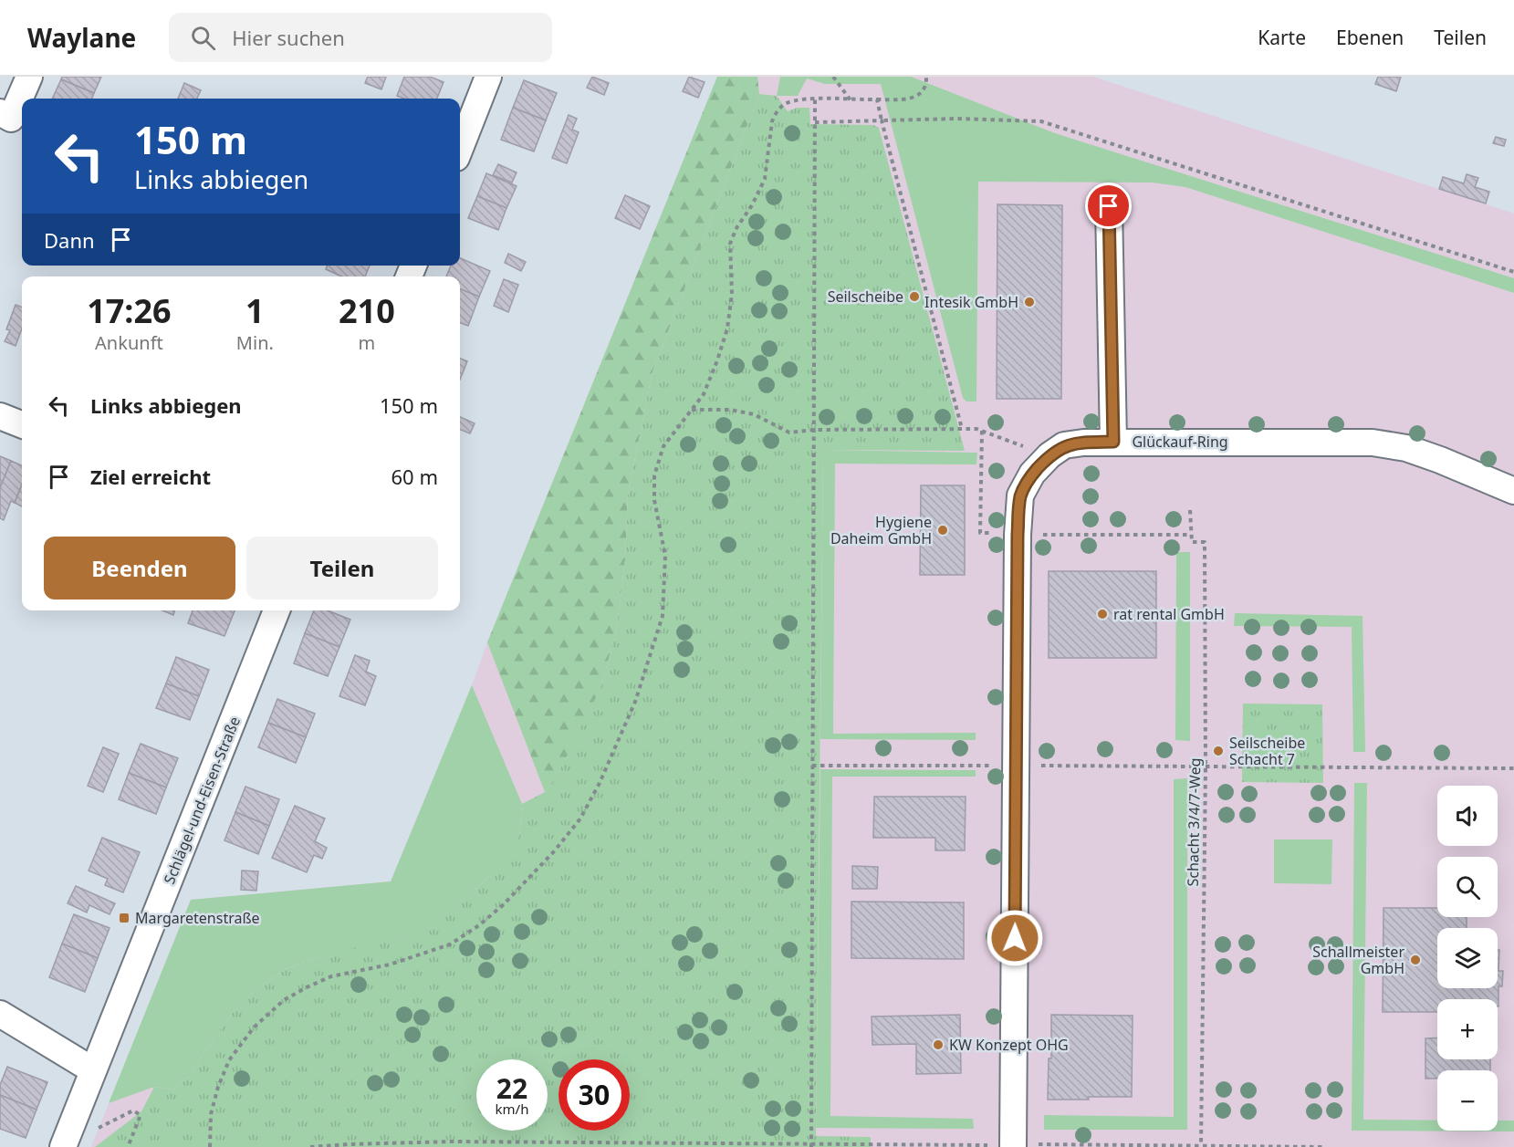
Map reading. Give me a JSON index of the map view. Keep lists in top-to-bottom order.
{
  "streets": {
    "street": ["Glückauf-Ring", "Schlägel-und-Eisen-Straße"],
    "path": ["Schacht 3/4/7-Weg"]
  },
  "places": {
    "other": [
      "Seilscheibe",
      "Intesik GmbH",
      "Hygiene Daheim GmbH",
      "rat rental GmbH",
      "Seilscheibe Schacht 7",
      "Schallmeister GmbH",
      "KW Konzept OHG"
    ],
    "transit": ["Margaretenstraße"]
  },
  "page": {
    "header": "Waylane",
    "search": "Hier suchen",
    "nav": ["Karte", "Ebenen", "Teilen"],
    "turn": ["150 m", "Links abbiegen"],
    "then": "Dann",
    "eta": [
      "17:26",
      "Ankunft",
      "1",
      "Min.",
      "210",
      "m"
    ],
    "list": [
      {
        "name": "Links abbiegen",
        "value": "150 m"
      },
      {
        "name": "Ziel erreicht",
        "value": "60 m"
      }
    ],
    "buttons": ["Beenden", "Teilen"],
    "map_buttons": ["+", "−"],
    "speed": "22 km/h",
    "limit": "30"
  }
}
